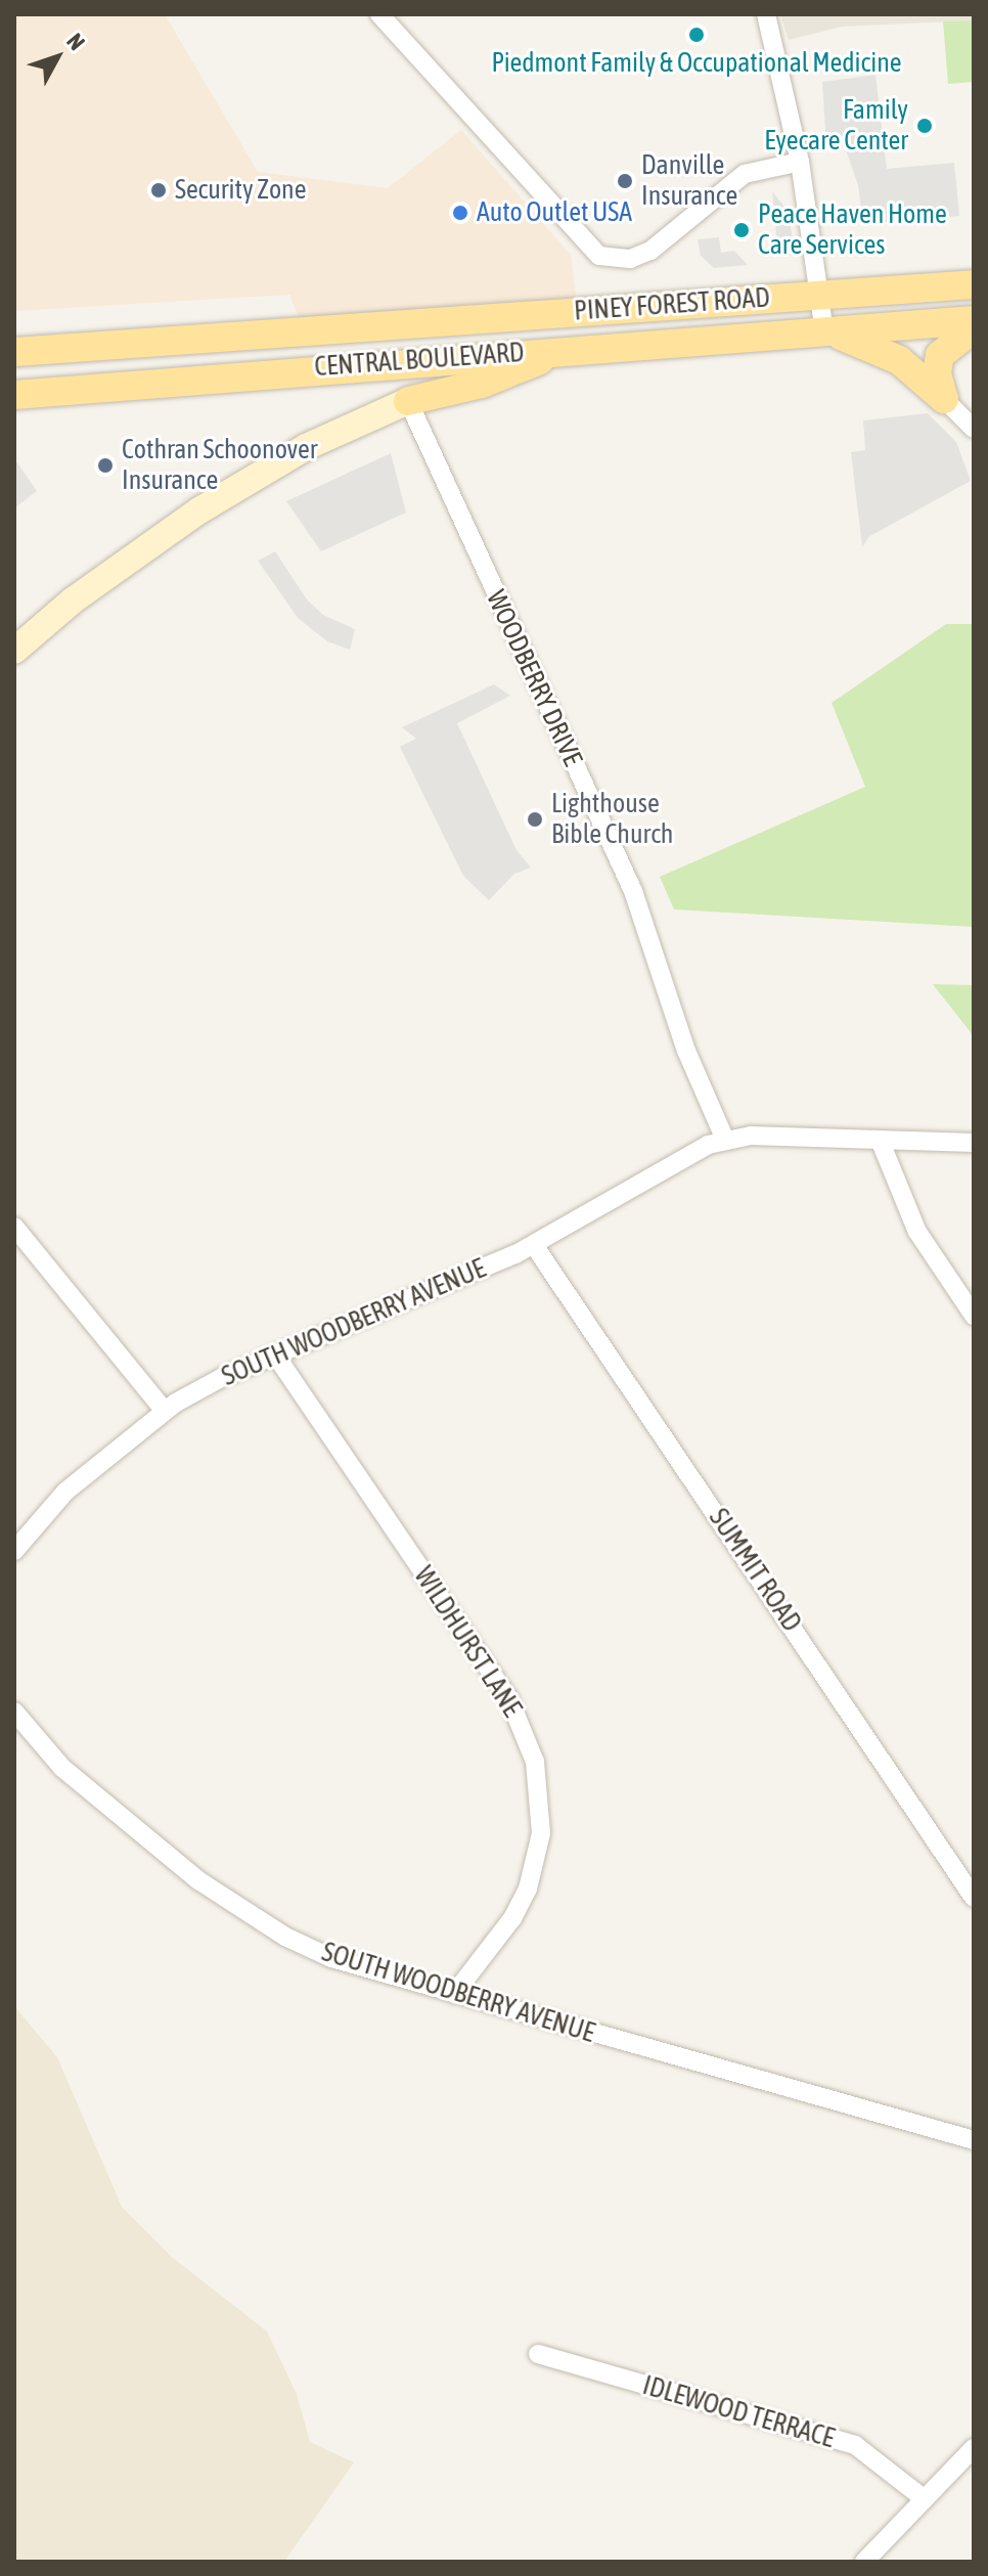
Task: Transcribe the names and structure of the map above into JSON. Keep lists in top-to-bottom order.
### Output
{
  "streets": {
    "main road": ["PINEY FOREST ROAD", "CENTRAL BOULEVARD"],
    "street": [
      "WOODBERRY DRIVE",
      "SOUTH WOODBERRY AVENUE",
      "SUMMIT ROAD",
      "WILDHURST LANE",
      "IDLEWOOD TERRACE"
    ]
  },
  "crossings": [
    ["PINEY FOREST ROAD", "CENTRAL BOULEVARD"],
    ["WOODBERRY DRIVE", "SOUTH WOODBERRY AVENUE"],
    ["SOUTH WOODBERRY AVENUE", "SUMMIT ROAD"],
    ["SOUTH WOODBERRY AVENUE", "WILDHURST LANE"]
  ],
  "places": [
    "Piedmont Family & Occupational Medicine",
    "Family Eyecare Center",
    "Danville Insurance",
    "Security Zone",
    "Auto Outlet USA",
    "Peace Haven Home Care Services",
    "Cothran Schoonover Insurance",
    "Lighthouse Bible Church"
  ],
  "north": "top right"
}
